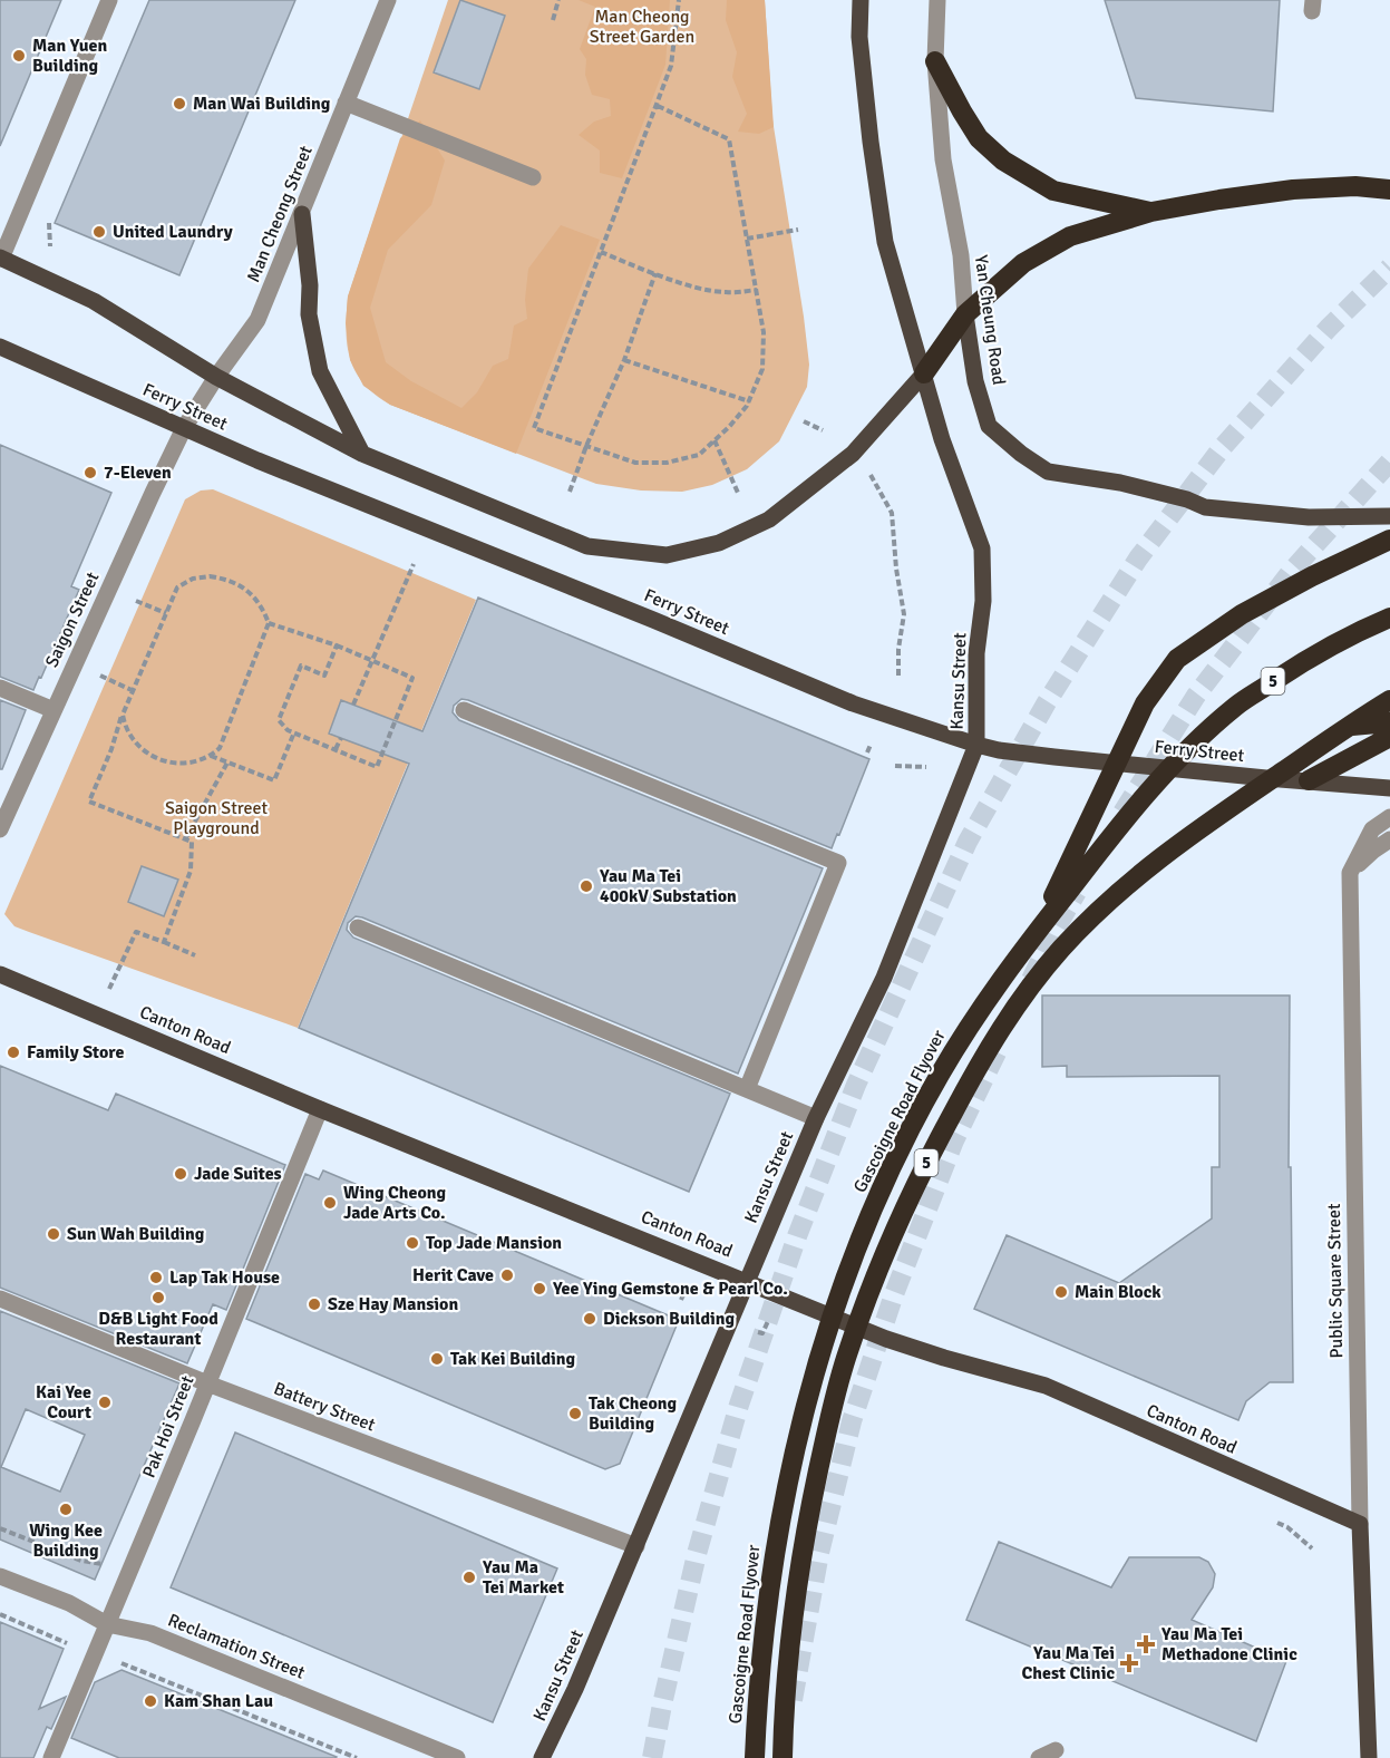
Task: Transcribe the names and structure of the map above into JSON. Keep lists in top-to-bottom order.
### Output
{
  "streets": {
    "highway": ["5", "Gascoigne Road Flyover"],
    "main road": [
      "Yan Cheung Road",
      "Ferry Street",
      "Kansu Street",
      "Canton Road",
      "Public Square Street"
    ],
    "street": [
      "Man Cheong Street",
      "Saigon Street",
      "Battery Street",
      "Pak Hoi Street",
      "Reclamation Street"
    ]
  },
  "crossings": [
    ["Man Cheong Street", "Ferry Street"],
    ["Man Cheong Street", "Saigon Street"],
    ["Ferry Street", "Saigon Street"],
    ["Ferry Street", "Kansu Street"],
    ["Kansu Street", "Canton Road"],
    ["Kansu Street", "Battery Street"],
    ["Canton Road", "Public Square Street"],
    ["Canton Road", "Pak Hoi Street"],
    ["Battery Street", "Pak Hoi Street"],
    ["Pak Hoi Street", "Reclamation Street"]
  ],
  "parks": ["Man Cheong Street Garden", "Saigon Street Playground"],
  "places": {
    "other": [
      "Man Yuen Building",
      "Man Wai Building",
      "United Laundry",
      "7-Eleven",
      "Yau Ma Tei 400kV Substation",
      "Family Store",
      "Jade Suites",
      "Wing Cheong Jade Arts Co.",
      "Sun Wah Building",
      "Top Jade Mansion",
      "Herit Cave",
      "Lap Tak House",
      "Yee Ying Gemstone & Pearl Co.",
      "Main Block",
      "D&B Light Food Restaurant",
      "Sze Hay Mansion",
      "Dickson Building",
      "Tak Kei Building",
      "Kai Yee Court",
      "Tak Cheong Building",
      "Wing Kee Building",
      "Yau Ma Tei Market",
      "Kam Shan Lau"
    ],
    "health": ["Yau Ma Tei Methadone Clinic", "Yau Ma Tei Chest Clinic"]
  }
}
